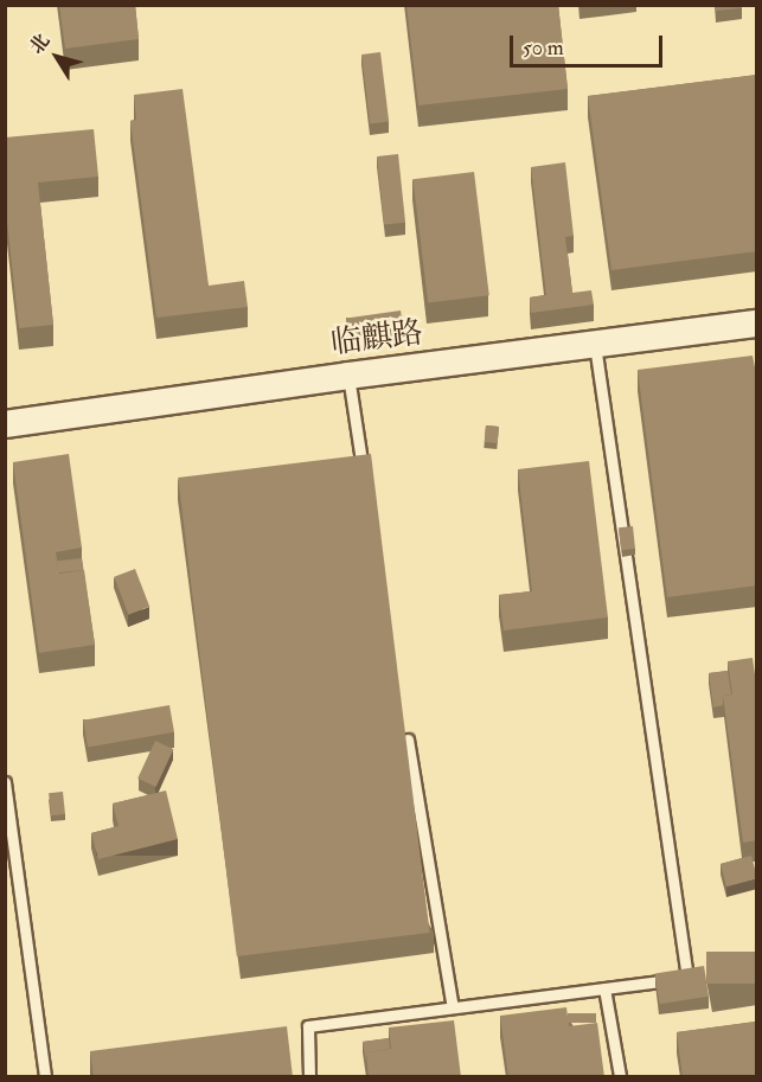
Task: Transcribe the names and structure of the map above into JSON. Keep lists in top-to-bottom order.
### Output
{
  "streets": {
    "street": ["临麒路"]
  },
  "scale_bar": "50 m",
  "north": "top left"
}
